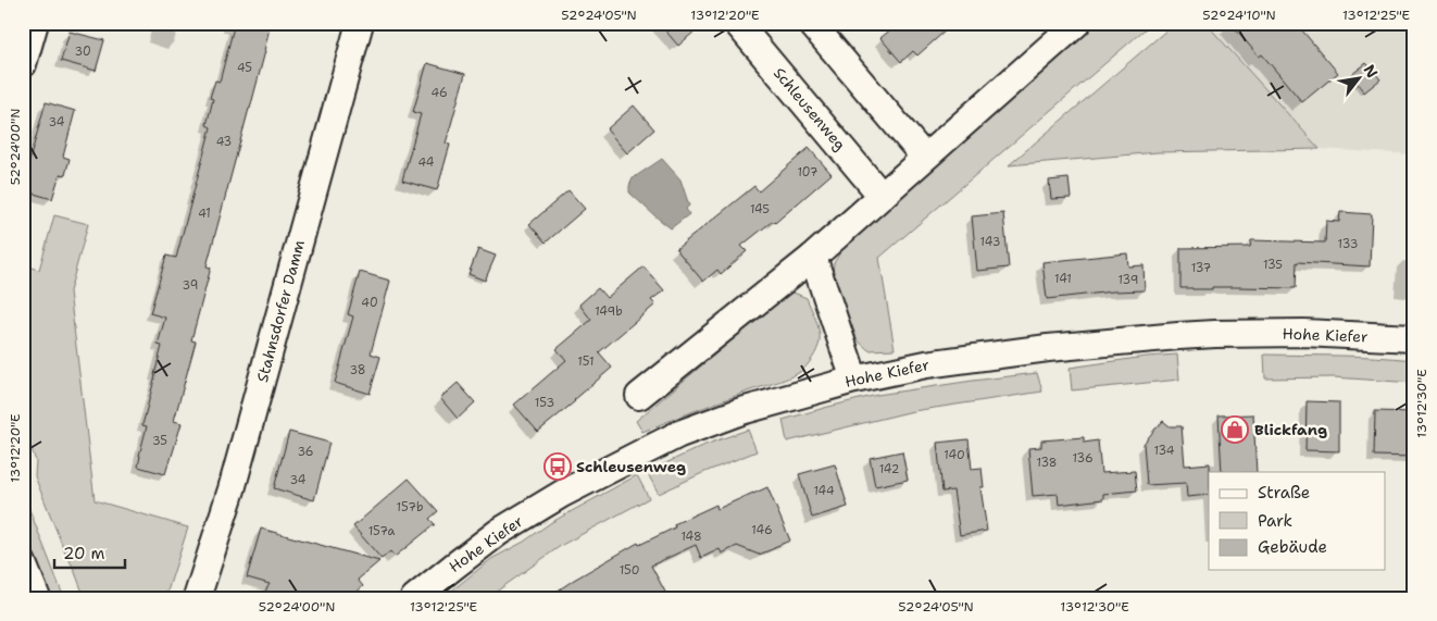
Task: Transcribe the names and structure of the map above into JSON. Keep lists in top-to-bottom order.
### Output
{
  "streets": {
    "street": ["Schleusenweg", "Stahnsdorfer Damm", "Hohe Kiefer"]
  },
  "places": {
    "shop": ["Blickfang"],
    "bus stop": ["Schleusenweg"]
  },
  "house_numbers": [
    "30",
    "45",
    "46",
    "34",
    "43",
    "44",
    "107",
    "145",
    "41",
    "143",
    "133",
    "135",
    "137",
    "141",
    "139",
    "39",
    "40",
    "149b",
    "151",
    "38",
    "153",
    "35",
    "134",
    "36",
    "140",
    "136",
    "138",
    "142",
    "34",
    "144",
    "157b",
    "146",
    "157a",
    "148",
    "150"
  ],
  "legend": ["Straße", "Park", "Gebäude"],
  "scale_bar": "20 m",
  "north": "top right",
  "coordinates": [
    "52°24'05\"N",
    "13°12'20\"E",
    "52°24'10\"N",
    "13°12'25\"E",
    "52°24'00\"N",
    "13°12'30\"E"
  ]
}
